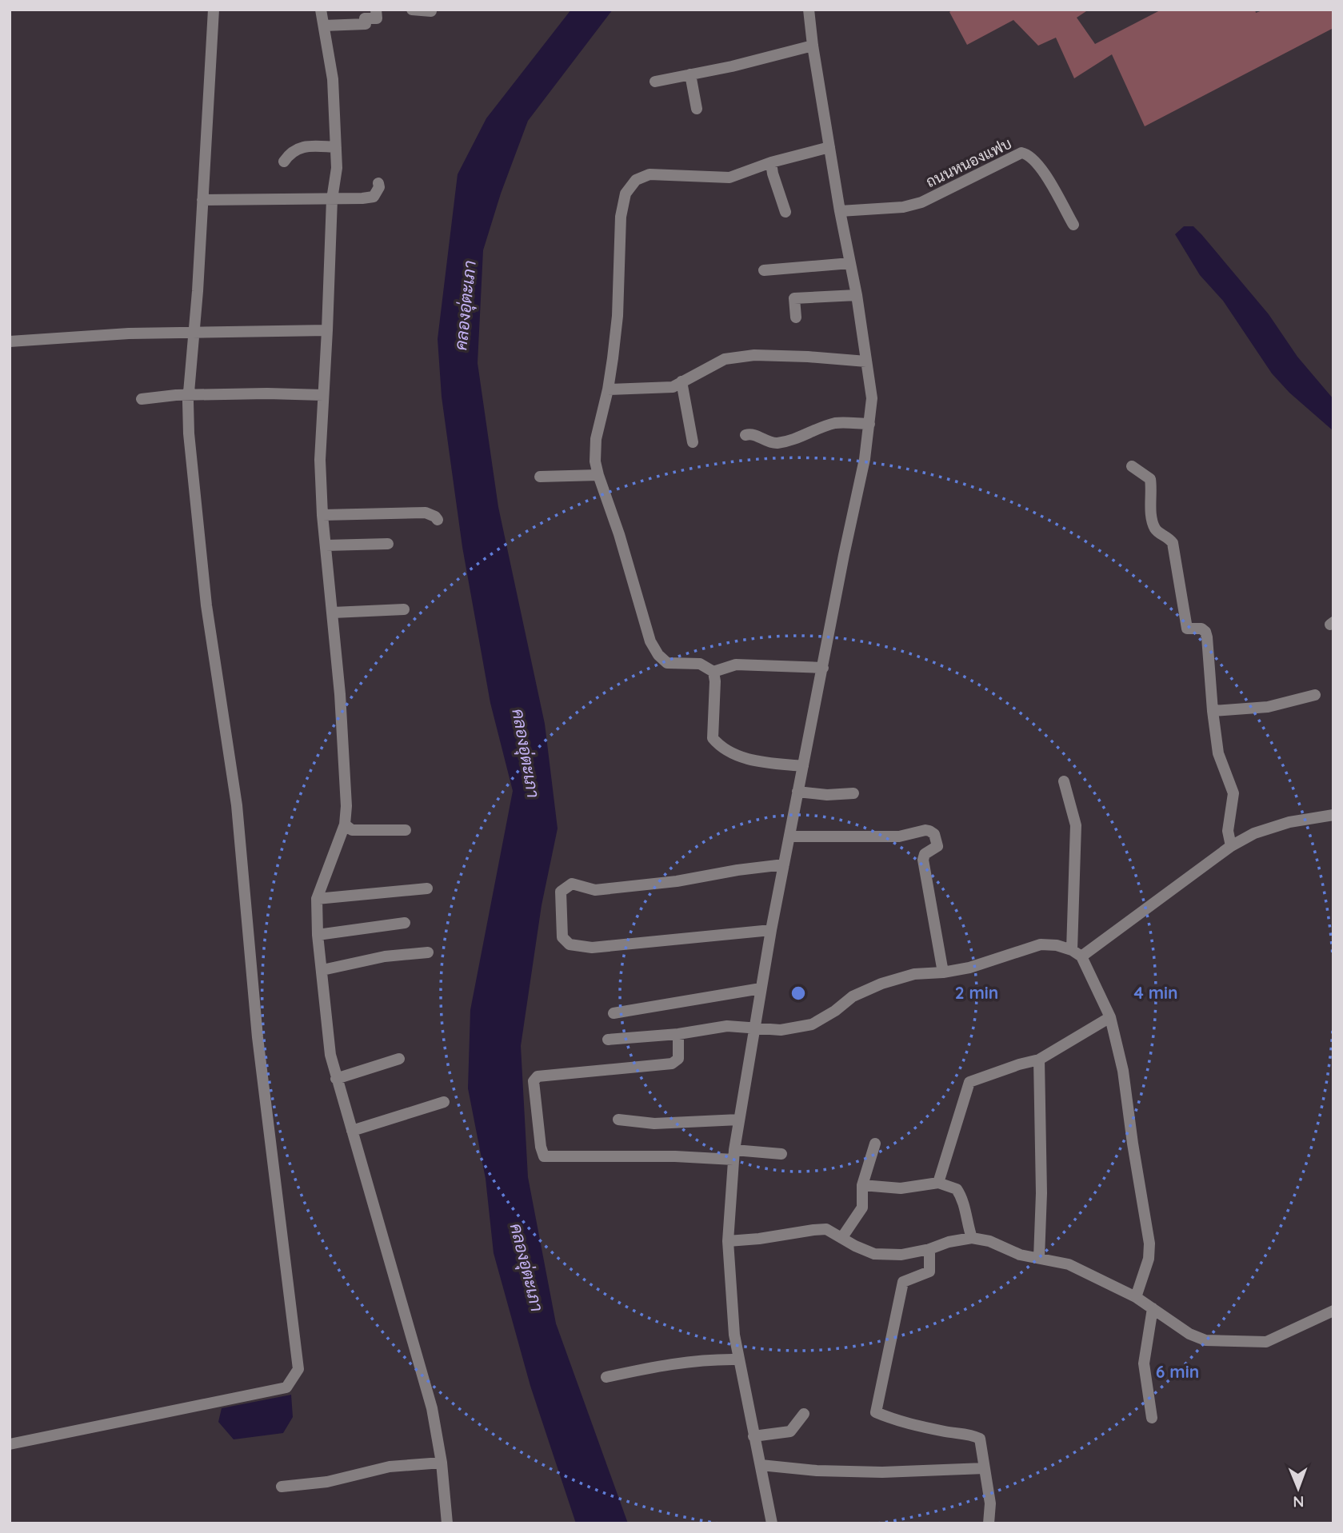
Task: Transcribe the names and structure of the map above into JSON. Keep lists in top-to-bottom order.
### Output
{
  "streets": {
    "street": ["ถนนหนองแฟบ"]
  },
  "water": ["คลองอุ่ตะเภา"],
  "north": "bottom",
  "rings": ["2 min", "4 min", "6 min"]
}
